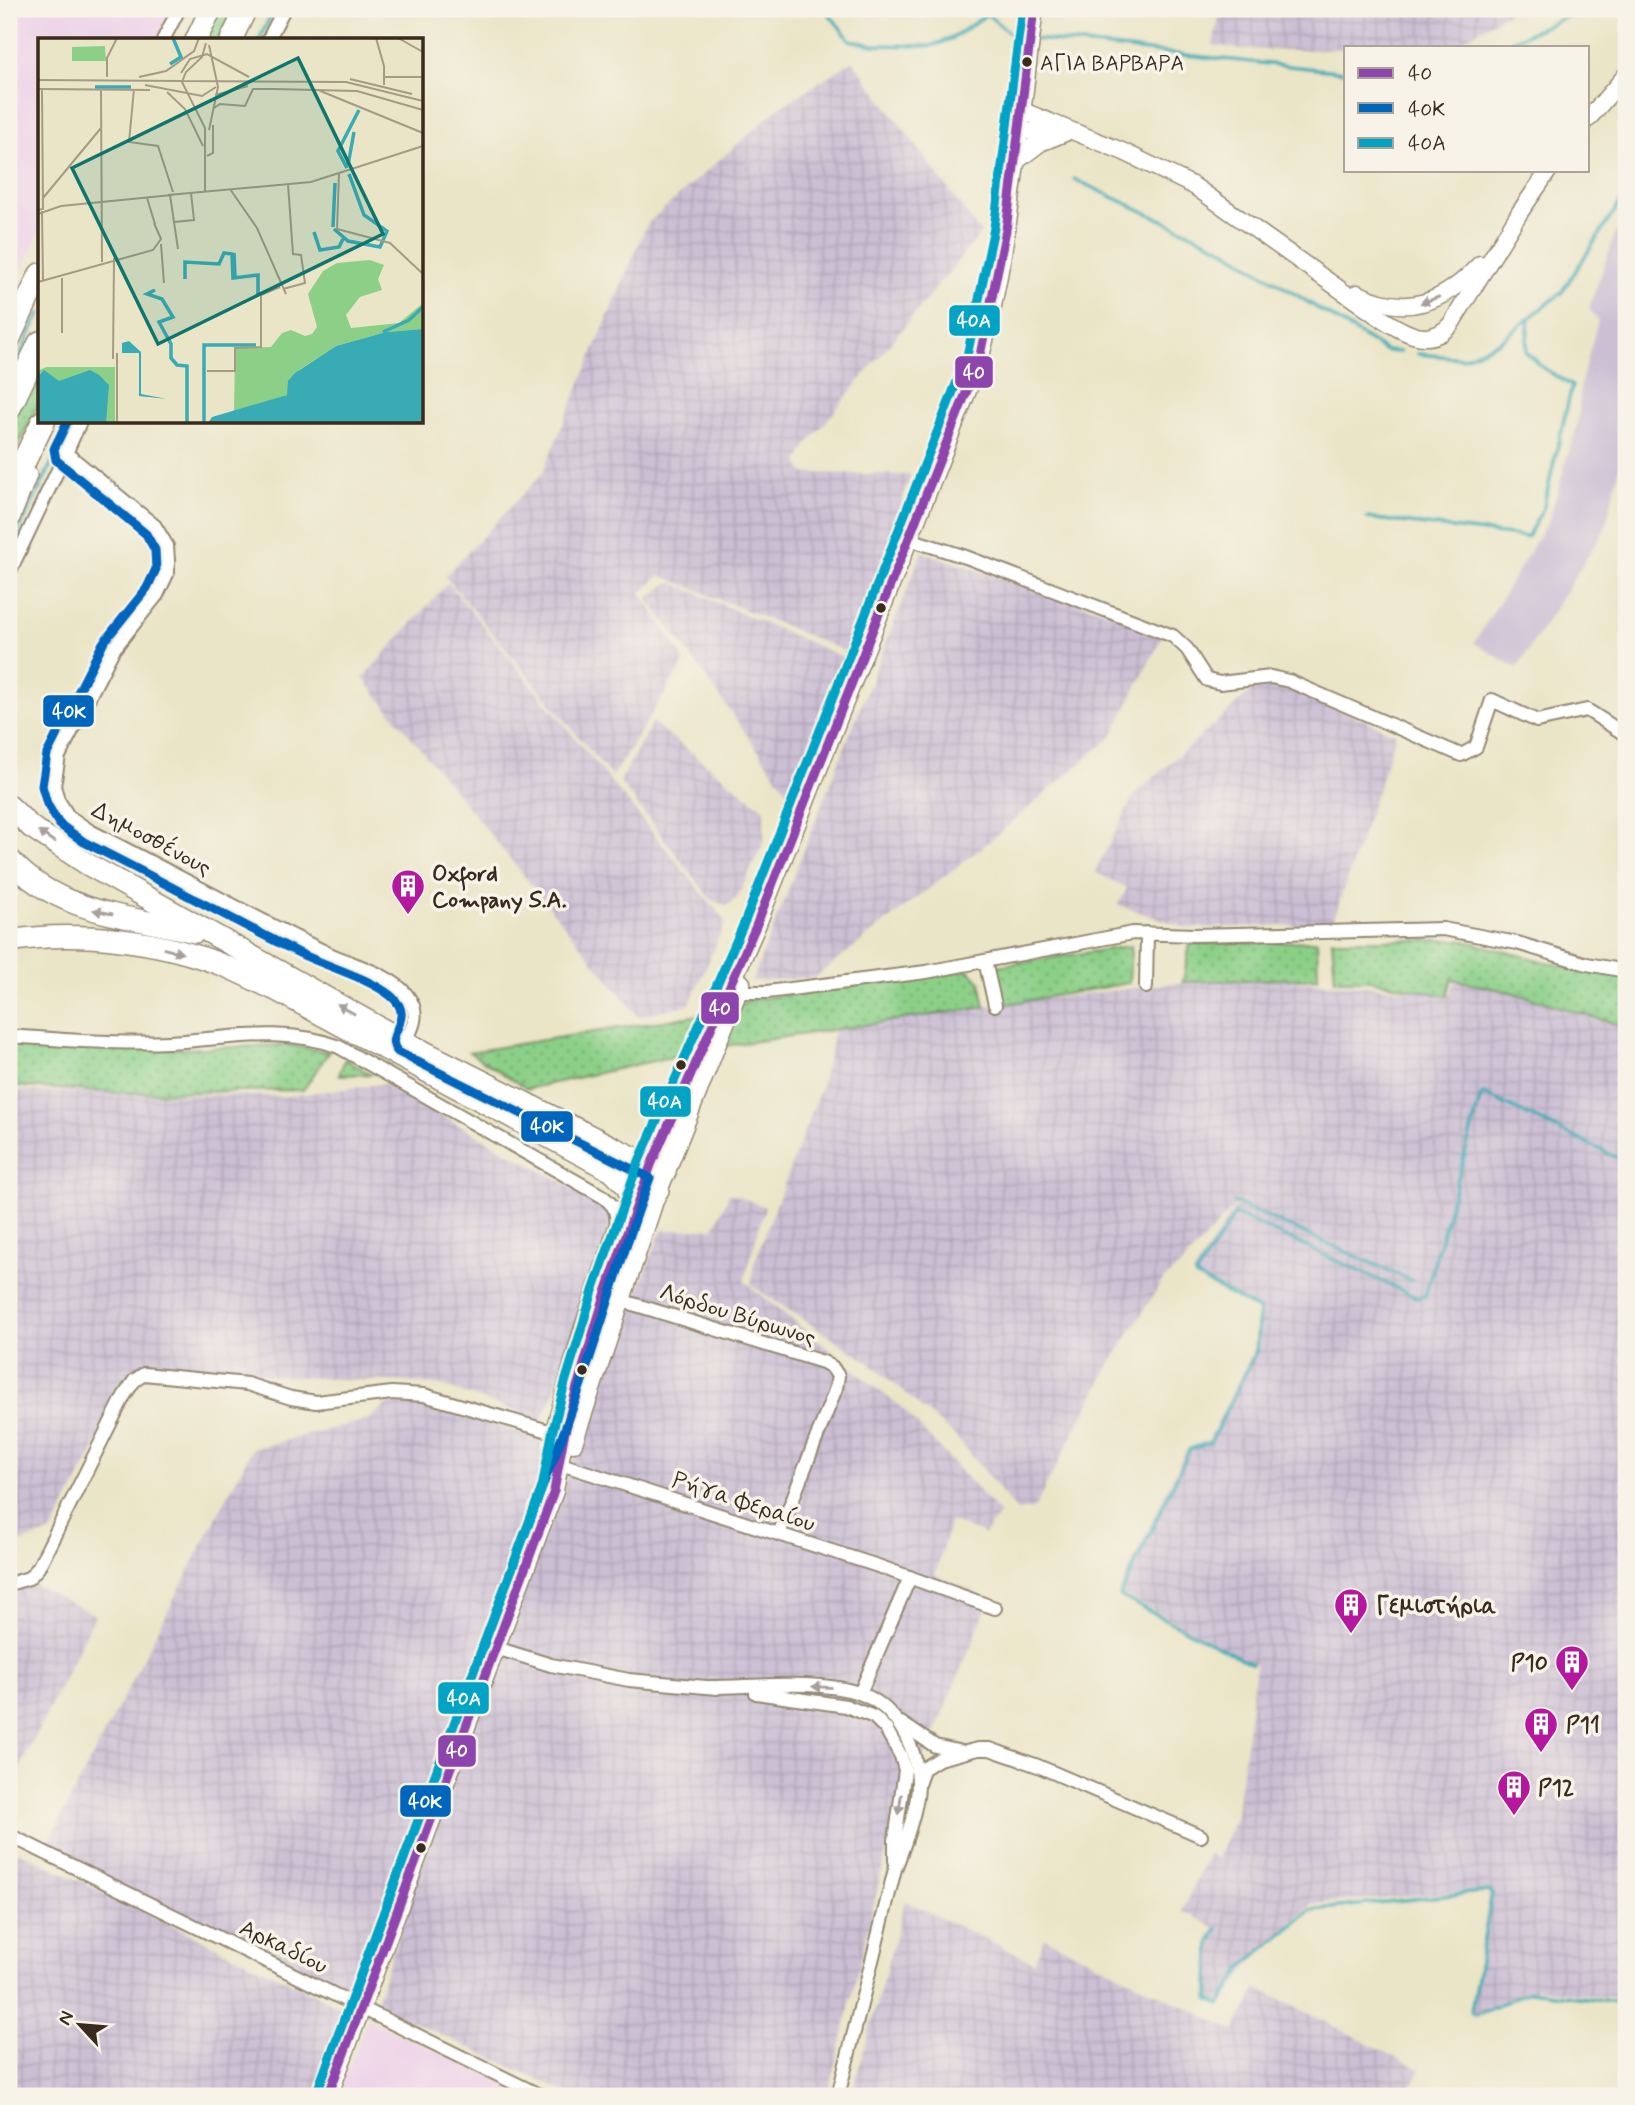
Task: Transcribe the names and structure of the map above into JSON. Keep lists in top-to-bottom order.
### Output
{
  "streets": {
    "street": [
      "Δημοσθένους",
      "Λόρδου Βύρωνος",
      "Ρήγα Φεραίου",
      "Αρκαδίου"
    ]
  },
  "crossings": [
    ["Λόρδου Βύρωνος", "Ρήγα Φεραίου"]
  ],
  "places": {
    "other": ["ΑΓΙΑ ΒΑΡΒΑΡΑ"],
    "building": [
      "Oxford Company S.A.",
      "Γεμιστήρια",
      "P10",
      "P11",
      "P12"
    ]
  },
  "lines": ["transit line 40", "transit line 40Α", "transit line 40Κ"],
  "legend": ["40", "40Κ", "40Α"],
  "north": "top left"
}
